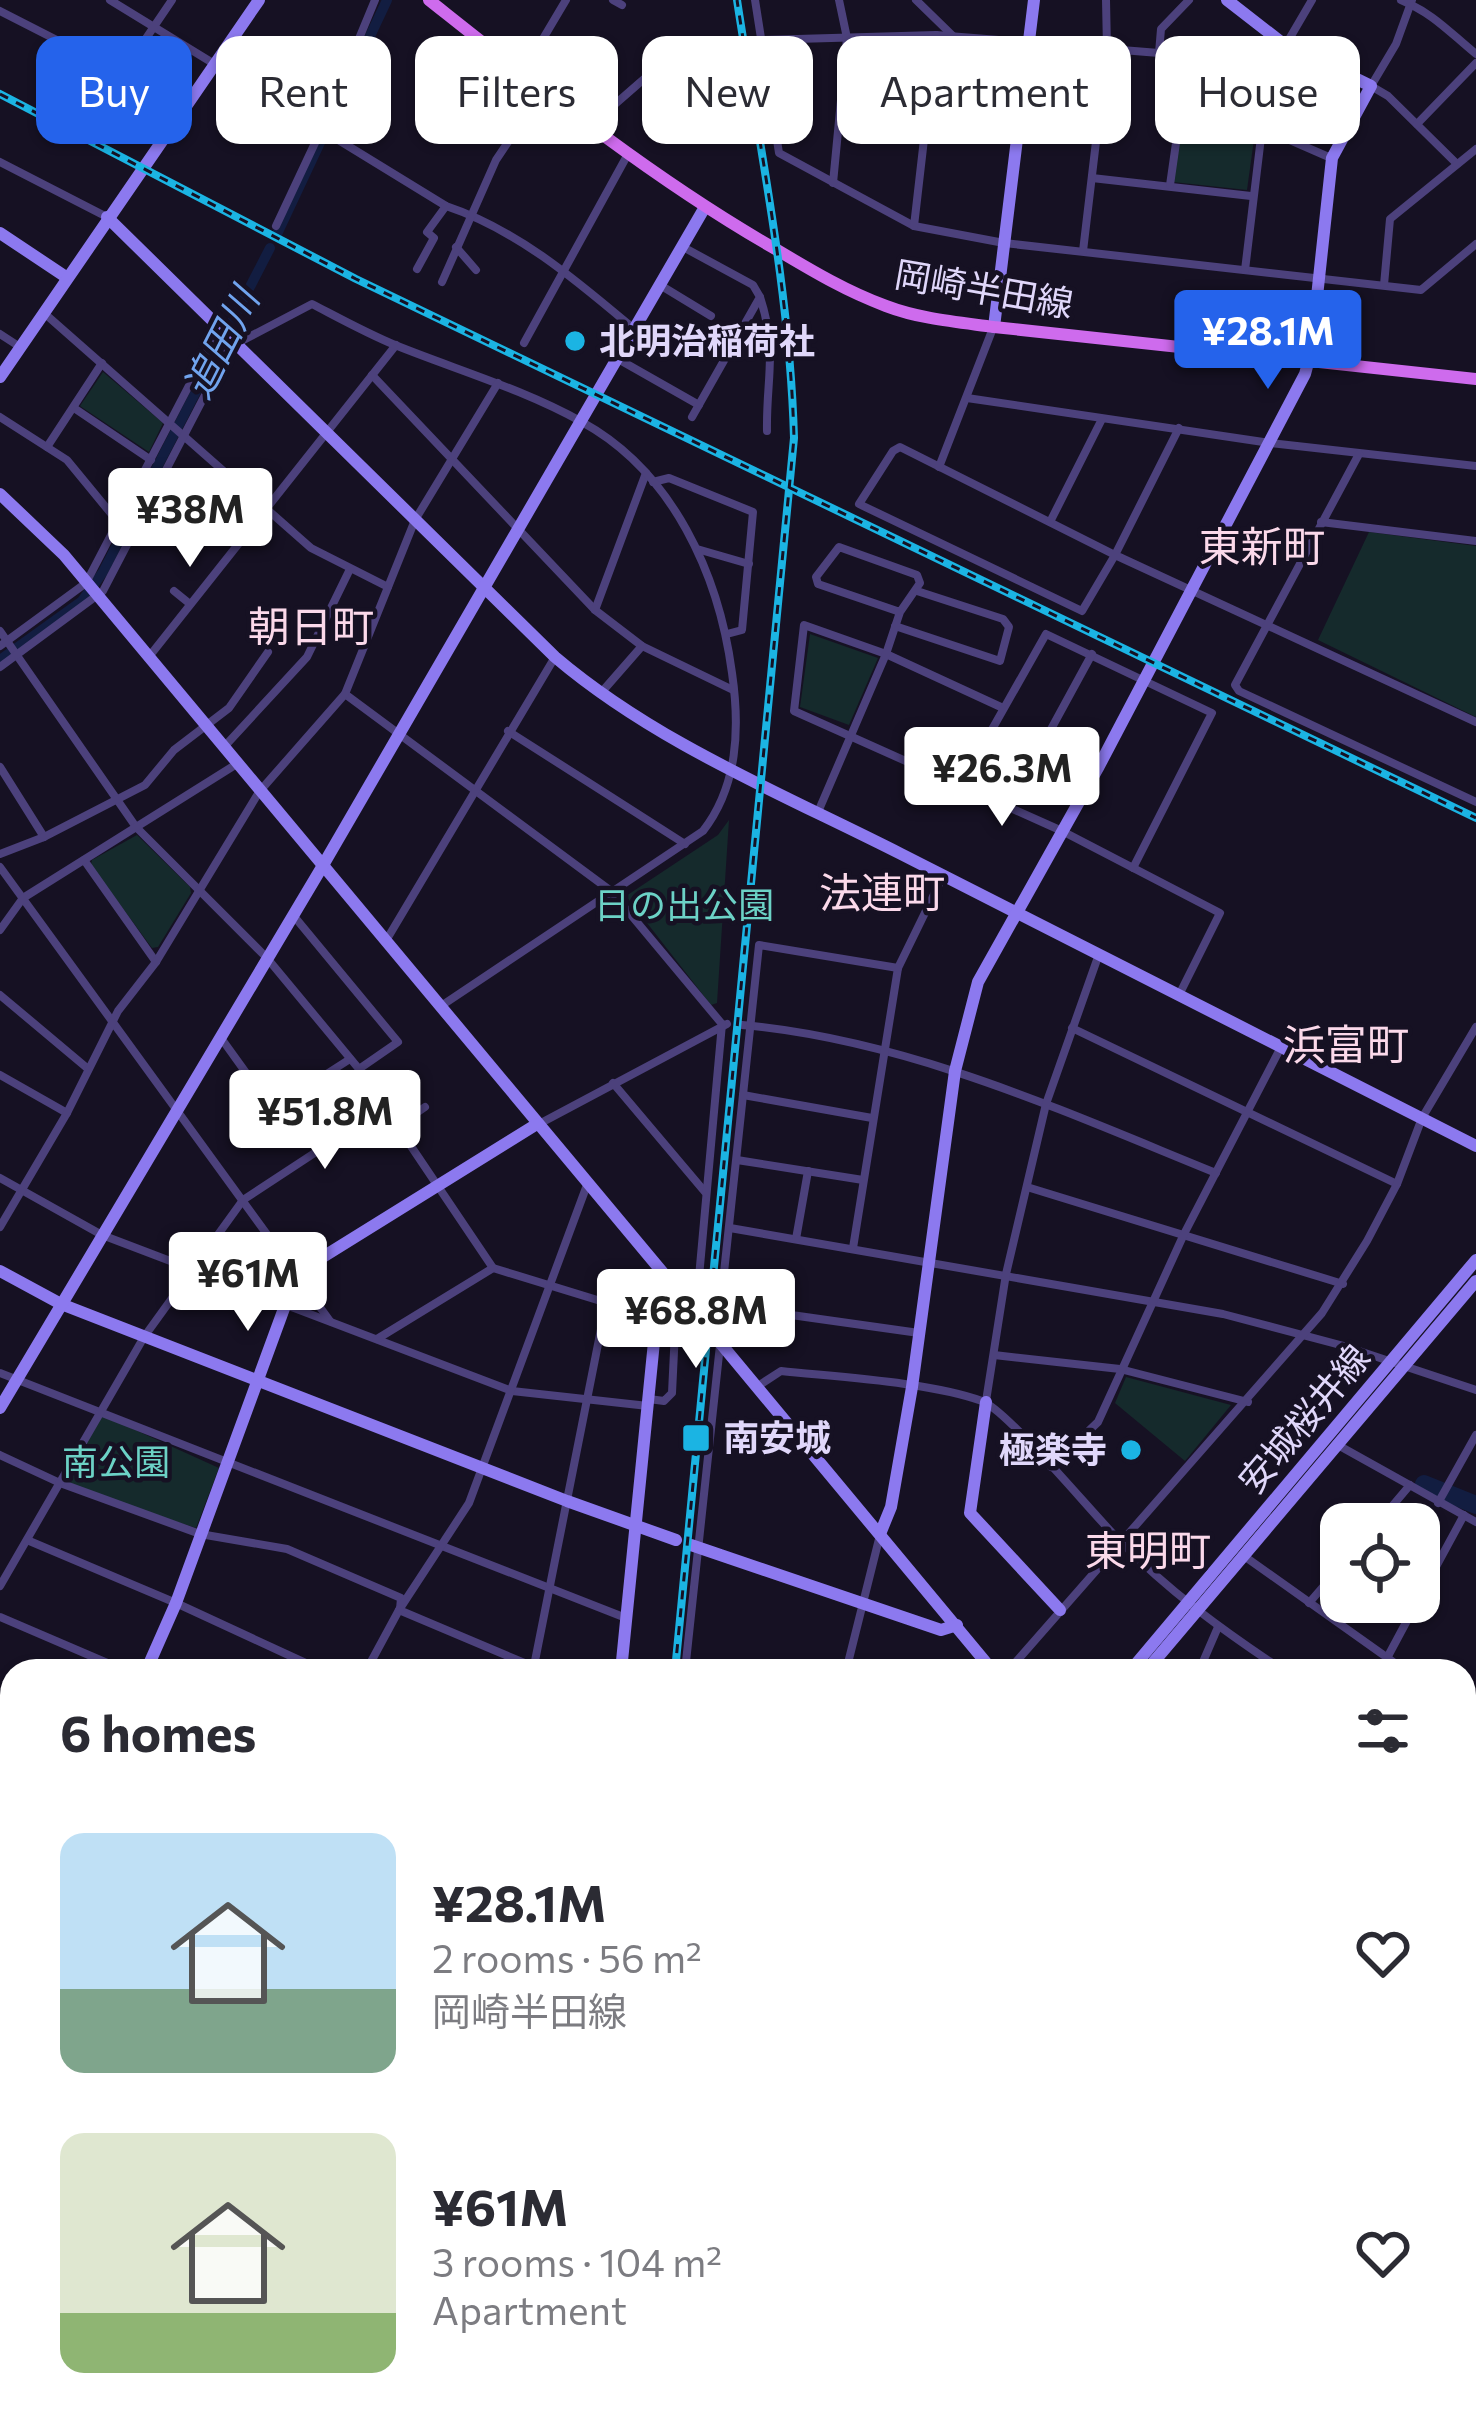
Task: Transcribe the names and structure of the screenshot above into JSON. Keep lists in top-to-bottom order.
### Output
{
  "streets": {
    "main road": ["岡崎半田線"],
    "street": ["安城桜井線"]
  },
  "districts": [
    "東新町",
    "朝日町",
    "法連町",
    "浜富町",
    "東明町"
  ],
  "water": ["追田川"],
  "parks": ["日の出公園", "南公園"],
  "places": {
    "other": ["北明治稲荷社", "極楽寺"],
    "transit": ["南安城"]
  },
  "page": {
    "chip": [
      "Buy",
      "Rent",
      "Filters",
      "New",
      "Apartment",
      "House"
    ],
    "price": [
      "¥28.1M",
      "¥38M",
      "¥26.3M",
      "¥51.8M",
      "¥61M",
      "¥68.8M"
    ],
    "heading": "6 homes",
    "list": [
      {
        "name": "¥28.1M",
        "note": "2 rooms · 56 m² · 岡崎半田線"
      },
      {
        "name": "¥61M",
        "note": "3 rooms · 104 m² · Apartment"
      }
    ]
  }
}
